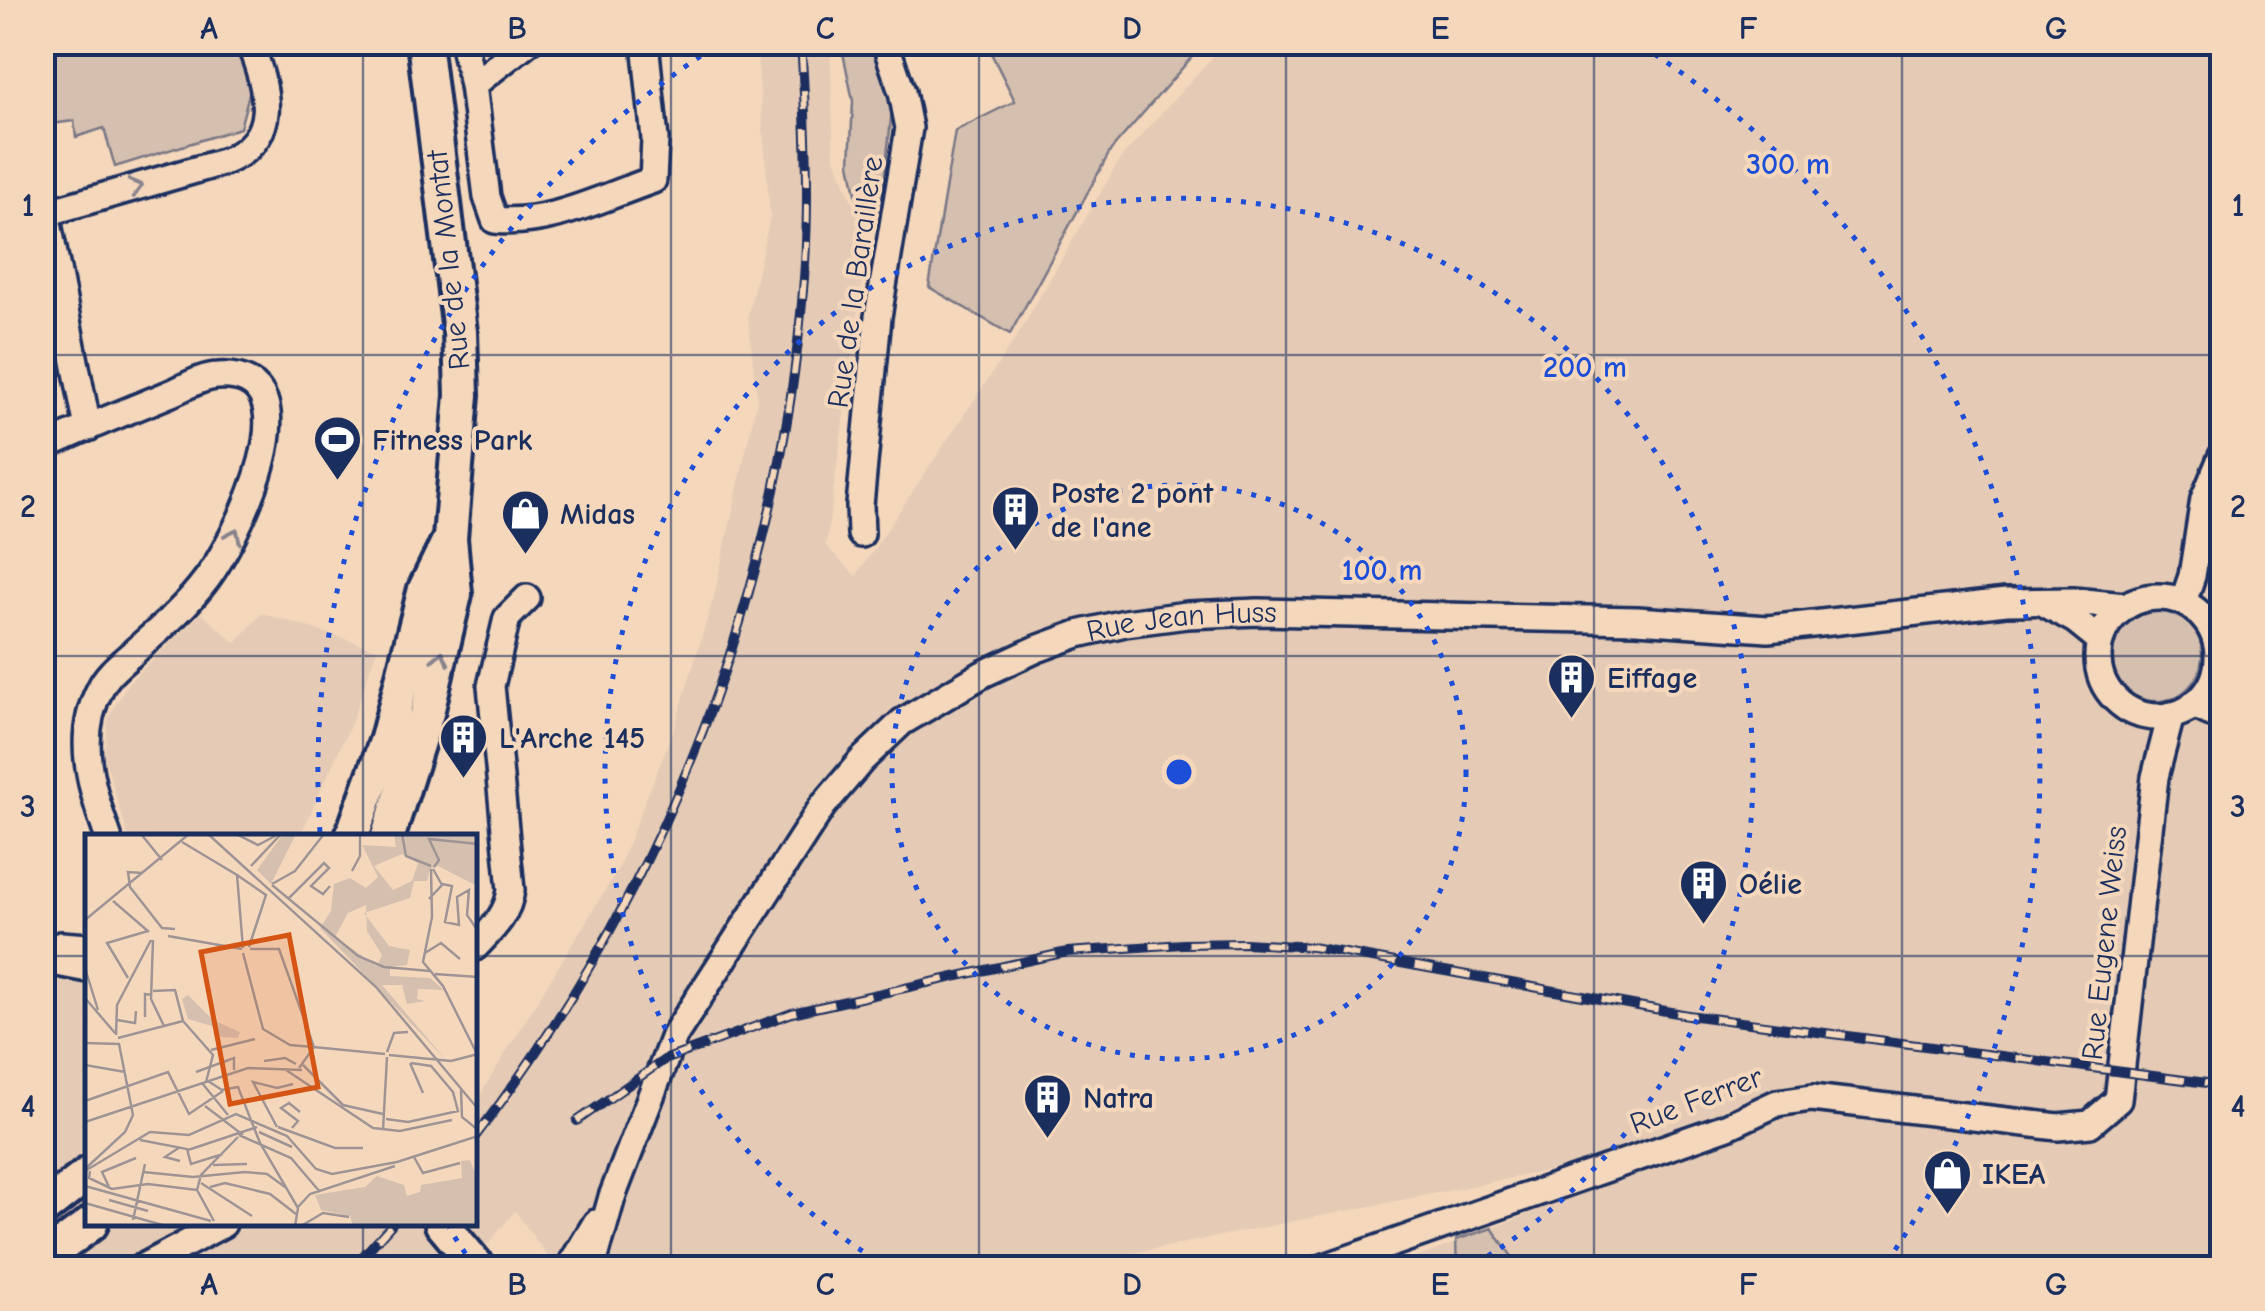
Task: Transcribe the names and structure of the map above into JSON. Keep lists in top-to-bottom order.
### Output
{
  "streets": {
    "main road": ["Rue de la Montat"],
    "street": [
      "Rue de la Baraillère",
      "Rue Jean Huss",
      "Rue Eugene Weiss",
      "Rue Ferrer"
    ]
  },
  "crossings": [
    ["Rue Jean Huss", "Rue Eugene Weiss"],
    ["Rue Eugene Weiss", "Rue Ferrer"]
  ],
  "places": {
    "sports": ["Fitness Park"],
    "building": [
      "Poste 2 pont de l'ane",
      "Eiffage",
      "L'Arche 145",
      "Oélie",
      "Natra"
    ],
    "shop": ["Midas", "IKEA"]
  },
  "grid": {
    "columns": [
      "A",
      "B",
      "C",
      "D",
      "E",
      "F",
      "G"
    ],
    "rows": [
      "1",
      "2",
      "3",
      "4"
    ]
  },
  "rings": ["300 m", "200 m", "100 m"]
}
